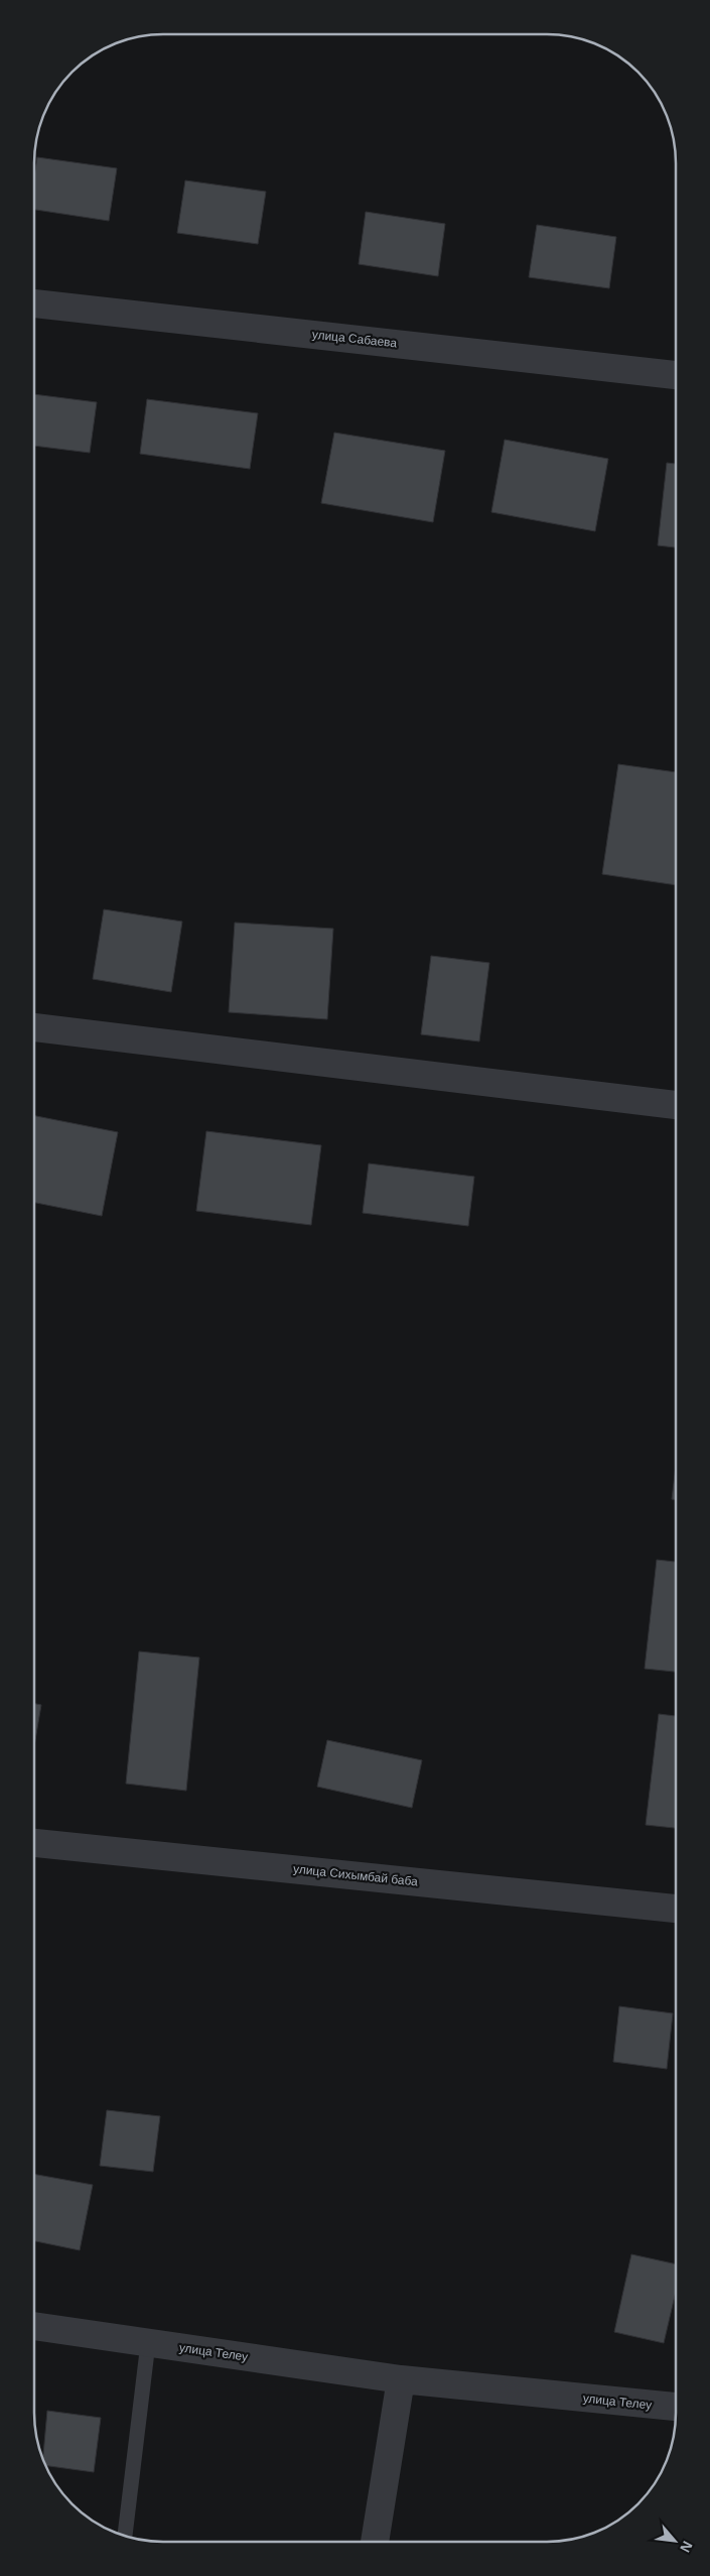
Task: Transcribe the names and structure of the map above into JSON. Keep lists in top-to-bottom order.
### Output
{
  "streets": {
    "street": ["улица Сабаева", "улица Сихымбай баба", "улица Телеу"]
  },
  "north": "bottom right"
}
